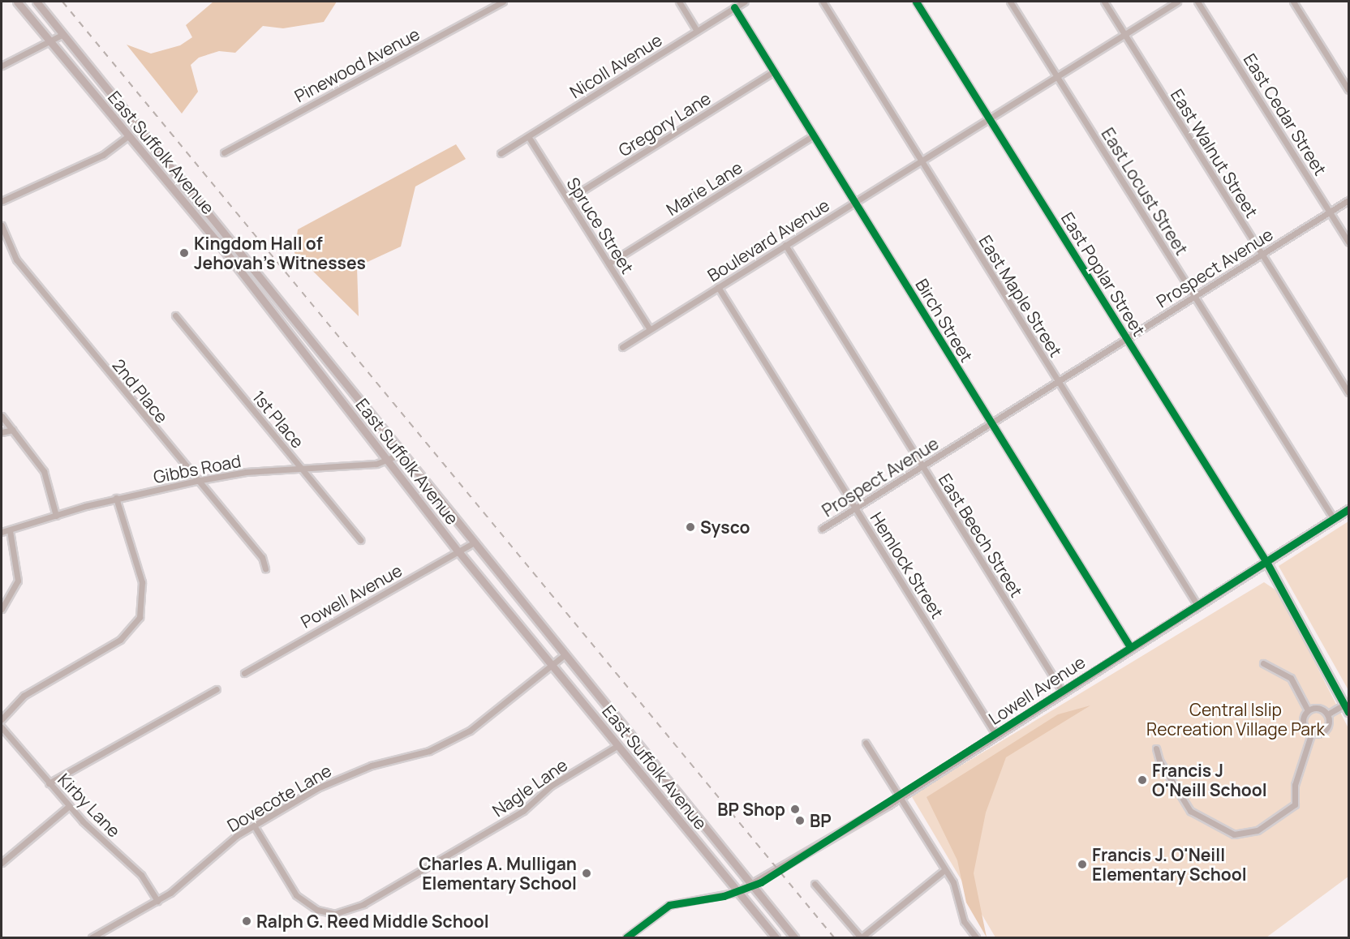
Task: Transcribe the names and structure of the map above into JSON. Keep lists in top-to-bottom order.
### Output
{
  "streets": {
    "main road": ["East Suffolk Avenue", "Lowell Avenue"],
    "street": [
      "Pinewood Avenue",
      "Nicoll Avenue",
      "East Cedar Street",
      "Gregory Lane",
      "East Walnut Street",
      "Marie Lane",
      "East Locust Street",
      "Spruce Street",
      "Boulevard Avenue",
      "Prospect Avenue",
      "East Poplar Street",
      "East Maple Street",
      "Birch Street",
      "2nd Place",
      "1st Place",
      "Gibbs Road",
      "East Beech Street",
      "Hemlock Street",
      "Powell Avenue",
      "Nagle Lane",
      "Dovecote Lane",
      "Kirby Lane"
    ]
  },
  "crossings": [
    ["Nicoll Avenue", "Spruce Street"],
    ["Nicoll Avenue", "Birch Street"],
    ["East Cedar Street", "Prospect Avenue"],
    ["Gregory Lane", "Spruce Street"],
    ["Gregory Lane", "Birch Street"],
    ["East Suffolk Avenue", "Gibbs Road"],
    ["East Suffolk Avenue", "Powell Avenue"],
    ["East Suffolk Avenue", "Lowell Avenue"],
    ["East Suffolk Avenue", "Nagle Lane"],
    ["East Suffolk Avenue", "Dovecote Lane"],
    ["East Walnut Street", "Boulevard Avenue"],
    ["East Walnut Street", "Prospect Avenue"],
    ["Marie Lane", "Spruce Street"],
    ["Marie Lane", "Birch Street"],
    ["East Locust Street", "Boulevard Avenue"],
    ["East Locust Street", "Prospect Avenue"],
    ["East Locust Street", "Lowell Avenue"],
    ["Spruce Street", "Boulevard Avenue"],
    ["Boulevard Avenue", "East Poplar Street"],
    ["Boulevard Avenue", "East Maple Street"],
    ["Boulevard Avenue", "Birch Street"],
    ["Boulevard Avenue", "East Beech Street"],
    ["Boulevard Avenue", "Hemlock Street"],
    ["Prospect Avenue", "East Poplar Street"],
    ["Prospect Avenue", "East Maple Street"],
    ["Prospect Avenue", "Birch Street"],
    ["Prospect Avenue", "East Beech Street"],
    ["Prospect Avenue", "Hemlock Street"],
    ["East Poplar Street", "Lowell Avenue"],
    ["East Maple Street", "Lowell Avenue"],
    ["Birch Street", "Lowell Avenue"],
    ["2nd Place", "Gibbs Road"],
    ["1st Place", "Gibbs Road"],
    ["East Beech Street", "Lowell Avenue"],
    ["Hemlock Street", "Lowell Avenue"],
    ["Nagle Lane", "Dovecote Lane"],
    ["Dovecote Lane", "Kirby Lane"]
  ],
  "parks": ["Central Islip Recreation Village Park"],
  "places": [
    "Kingdom Hall of Jehovah’s Witnesses",
    "Sysco",
    "Francis J O'Neill School",
    "BP Shop",
    "BP",
    "Francis J. O'Neill Elementary School",
    "Charles A. Mulligan Elementary School",
    "Ralph G. Reed Middle School"
  ]
}
